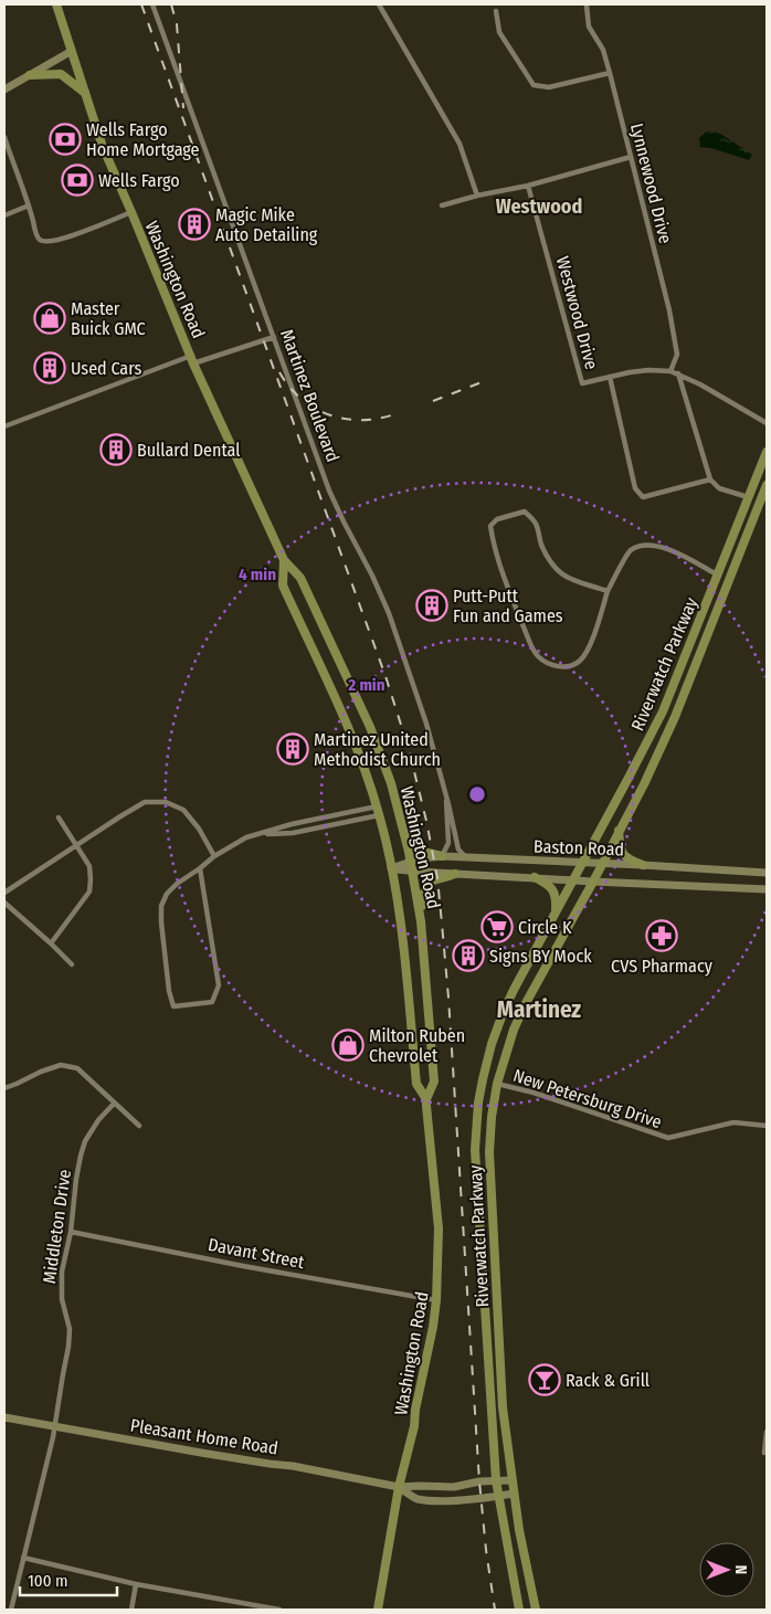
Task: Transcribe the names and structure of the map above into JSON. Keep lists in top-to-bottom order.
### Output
{
  "streets": {
    "main road": [
      "Washington Road",
      "Riverwatch Parkway",
      "Baston Road",
      "Pleasant Home Road"
    ],
    "street": [
      "Lynnewood Drive",
      "Westwood Drive",
      "Martinez Boulevard",
      "New Petersburg Drive",
      "Middleton Drive",
      "Davant Street"
    ]
  },
  "crossings": [
    ["Lynnewood Drive", "Westwood Drive"],
    ["Washington Road", "Baston Road"],
    ["Washington Road", "Davant Street"],
    ["Washington Road", "Pleasant Home Road"],
    ["Martinez Boulevard", "Baston Road"],
    ["Riverwatch Parkway", "Baston Road"],
    ["Riverwatch Parkway", "New Petersburg Drive"],
    ["Riverwatch Parkway", "Pleasant Home Road"],
    ["Middleton Drive", "Davant Street"],
    ["Middleton Drive", "Pleasant Home Road"]
  ],
  "districts": ["Westwood", "Martinez"],
  "places": {
    "bank": ["Wells Fargo Home Mortgage", "Wells Fargo"],
    "building": [
      "Magic Mike Auto Detailing",
      "Used Cars",
      "Bullard Dental",
      "Putt-Putt Fun and Games",
      "Martinez United Methodist Church",
      "Signs BY Mock"
    ],
    "shop": ["Master Buick GMC", "Milton Ruben Chevrolet"],
    "supermarket": ["Circle K"],
    "pharmacy": ["CVS Pharmacy"],
    "bar": ["Rack & Grill"]
  },
  "scale_bar": "100 m",
  "north": "right",
  "rings": ["4 min", "2 min"]
}
